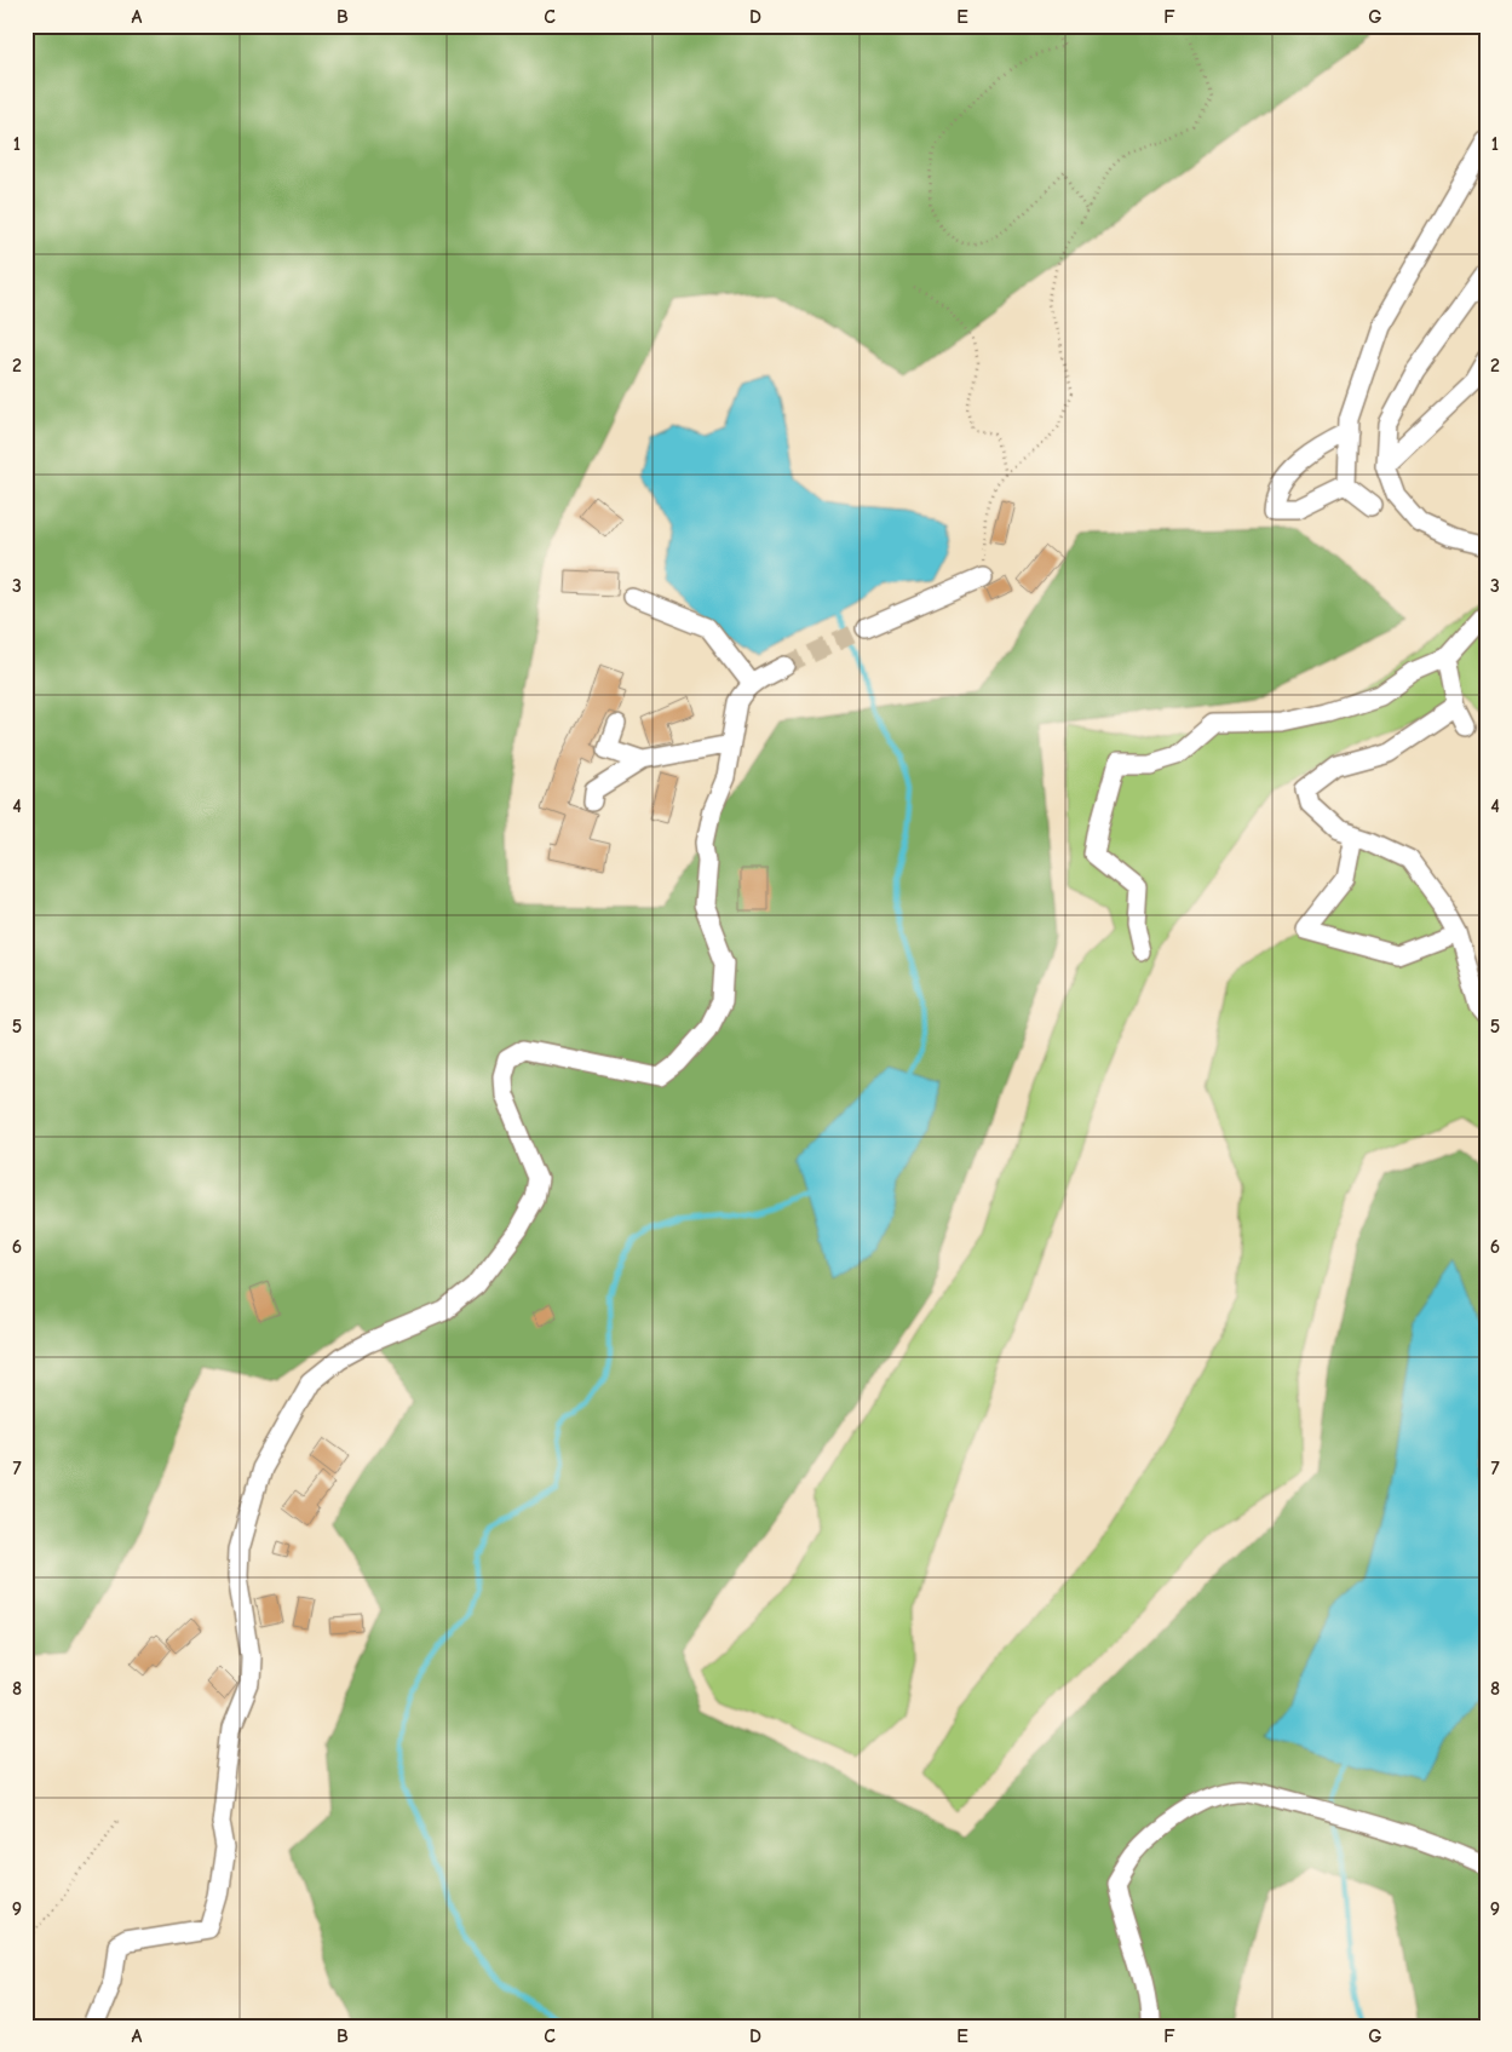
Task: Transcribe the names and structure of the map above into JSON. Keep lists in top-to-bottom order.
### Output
{
  "grid": {
    "columns": [
      "A",
      "B",
      "C",
      "D",
      "E",
      "F",
      "G"
    ],
    "rows": [
      "1",
      "2",
      "3",
      "4",
      "5",
      "6",
      "7",
      "8",
      "9"
    ]
  }
}
